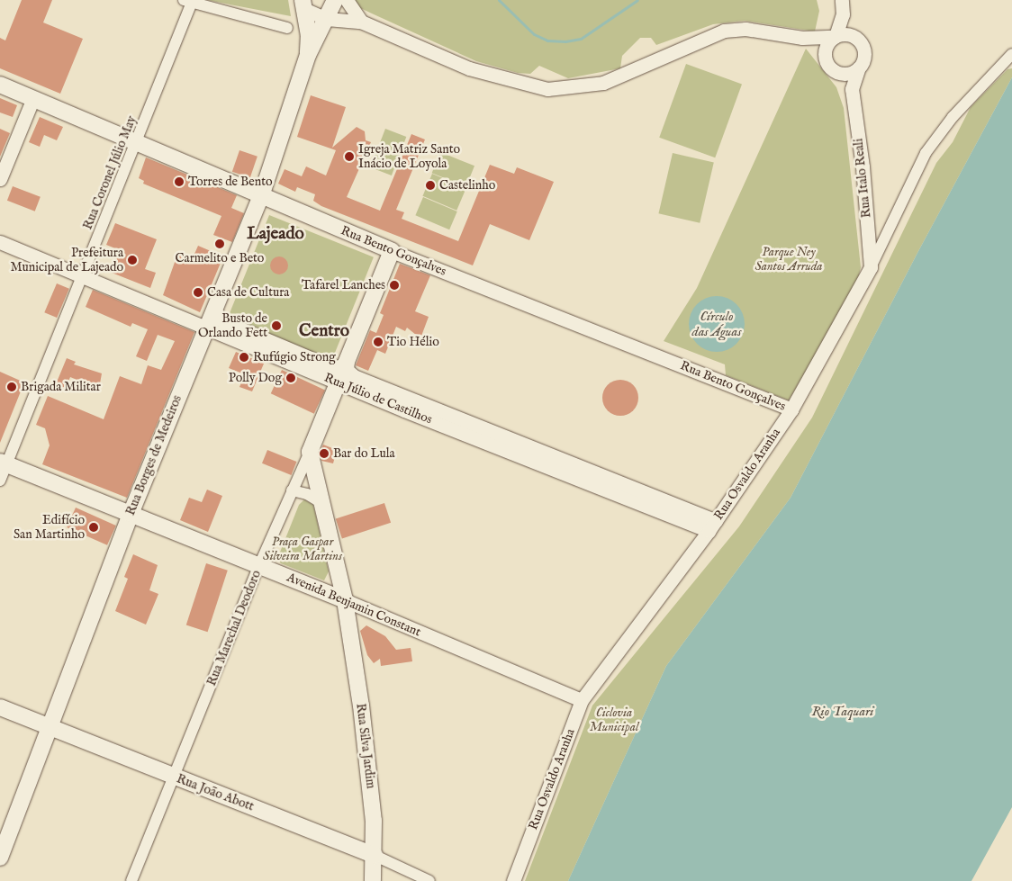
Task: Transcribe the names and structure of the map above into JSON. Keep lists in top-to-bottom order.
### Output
{
  "streets": {
    "main road": [
      "Rua Bento Gonçalves",
      "Rua Borges de Medeiros",
      "Avenida Benjamin Constant",
      "Rua Marechal Deodoro",
      "Rua Silva Jardim",
      "Rua João Abott"
    ],
    "street": [
      "Rua Coronel Júlio May",
      "Rua Italo Reali",
      "Rua Júlio de Castilhos",
      "Rua Osvaldo Aranha"
    ]
  },
  "crossings": [
    ["Rua Coronel Júlio May", "Rua Bento Gonçalves"],
    ["Rua Coronel Júlio May", "Rua Júlio de Castilhos"],
    ["Rua Coronel Júlio May", "Avenida Benjamin Constant"],
    ["Rua Italo Reali", "Rua Osvaldo Aranha"],
    ["Rua Bento Gonçalves", "Rua Borges de Medeiros"],
    ["Rua Bento Gonçalves", "Rua Osvaldo Aranha"],
    ["Rua Bento Gonçalves", "Rua Marechal Deodoro"],
    ["Rua Júlio de Castilhos", "Rua Borges de Medeiros"],
    ["Rua Júlio de Castilhos", "Rua Osvaldo Aranha"],
    ["Rua Júlio de Castilhos", "Rua Marechal Deodoro"],
    ["Rua Borges de Medeiros", "Avenida Benjamin Constant"],
    ["Rua Borges de Medeiros", "Rua João Abott"],
    ["Rua Osvaldo Aranha", "Avenida Benjamin Constant"],
    ["Avenida Benjamin Constant", "Rua Marechal Deodoro"],
    ["Avenida Benjamin Constant", "Rua Silva Jardim"],
    ["Rua Marechal Deodoro", "Rua Silva Jardim"],
    ["Rua Marechal Deodoro", "Rua João Abott"],
    ["Rua Silva Jardim", "Rua João Abott"]
  ],
  "districts": ["Lajeado", "Centro"],
  "water": ["Círculo das Águas", "Rio Taquari"],
  "parks": ["Parque Ney Santos Arruda", "Praça Gaspar Silveira Martins", "Ciclovia Municipal"],
  "places": [
    "Igreja Matriz Santo Inácio de Loyola",
    "Torres de Bento",
    "Castelinho",
    "Carmelito e Beto",
    "Prefeitura Municipal de Lajeado",
    "Tafarel Lanches",
    "Casa de Cultura",
    "Busto de Orlando Fett",
    "Tio Hélio",
    "Rufúgio Strong",
    "Polly Dog",
    "Brigada Militar",
    "Bar do Lula",
    "Edifício San Martinho"
  ]
}
